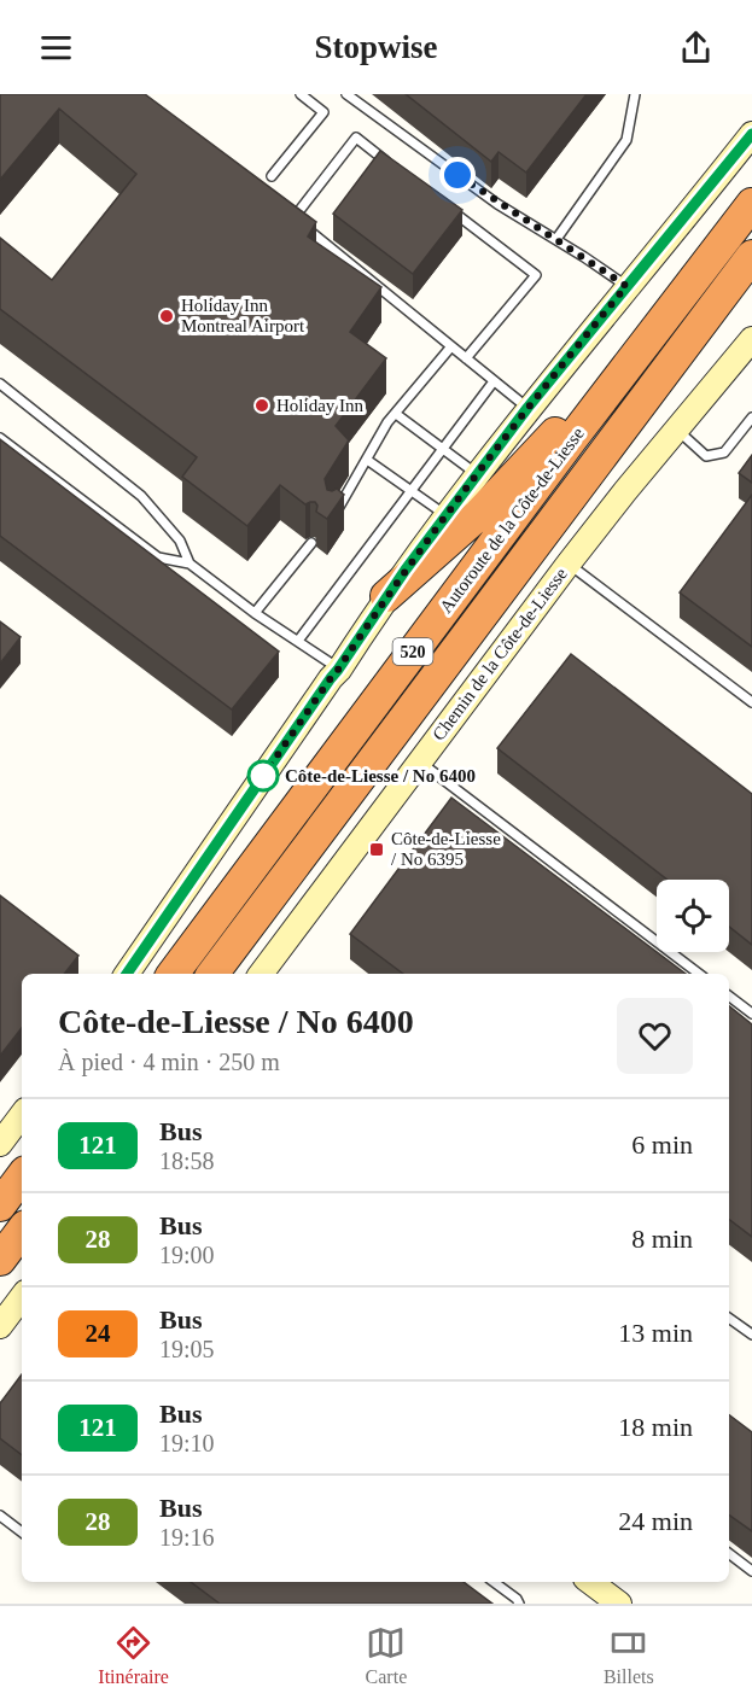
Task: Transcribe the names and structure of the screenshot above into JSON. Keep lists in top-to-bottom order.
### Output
{
  "streets": {
    "highway": ["Autoroute de la Côte-de-Liesse", "520"],
    "main road": ["Chemin de la Côte-de-Liesse"]
  },
  "places": {
    "other": ["Holiday Inn Montreal Airport", "Holiday Inn", "Côte-de-Liesse / No 6400"],
    "transit": ["Côte-de-Liesse / No 6395"]
  },
  "lines": ["bus line 121"],
  "page": {
    "header": "Stopwise",
    "heading": ["Côte-de-Liesse / No 6400", "À pied · 4 min · 250 m"],
    "list": [
      {
        "mark": "121",
        "name": "Bus",
        "note": "18:58",
        "value": "6 min"
      },
      {
        "mark": "28",
        "name": "Bus",
        "note": "19:00",
        "value": "8 min"
      },
      {
        "mark": "24",
        "name": "Bus",
        "note": "19:05",
        "value": "13 min"
      },
      {
        "mark": "121",
        "name": "Bus",
        "note": "19:10",
        "value": "18 min"
      },
      {
        "mark": "28",
        "name": "Bus",
        "note": "19:16",
        "value": "24 min"
      }
    ],
    "tabs": ["Itinéraire", "Carte", "Billets"]
  }
}
